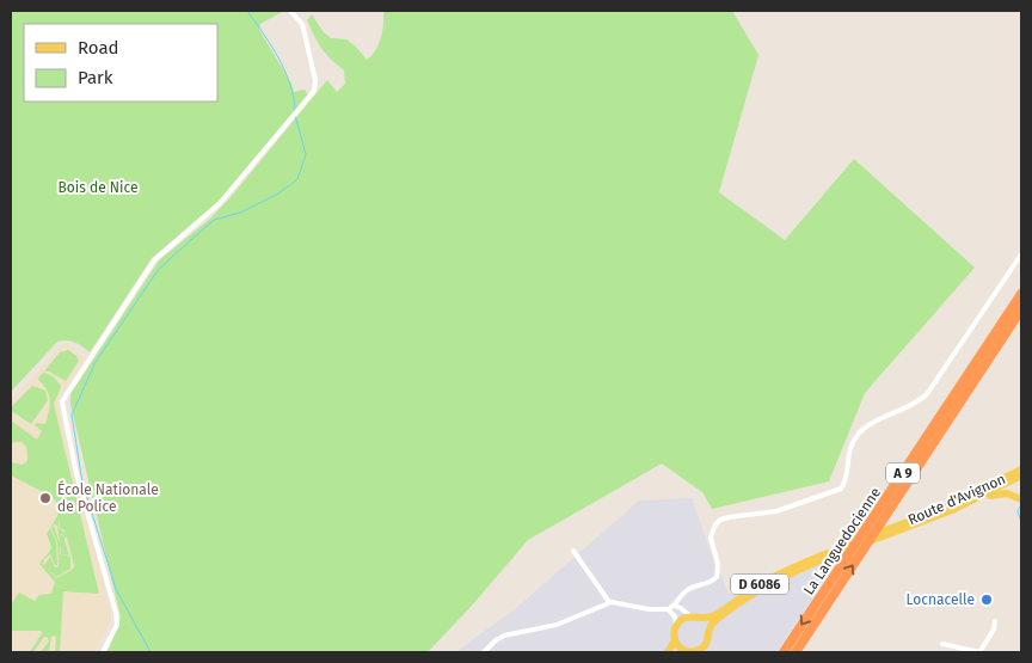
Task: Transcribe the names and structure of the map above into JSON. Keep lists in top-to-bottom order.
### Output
{
  "streets": {
    "highway": ["A 9", "La Languedocienne"],
    "main road": ["Route d'Avignon", "D 6086"]
  },
  "crossings": [
    ["Route d'Avignon", "D 6086"]
  ],
  "parks": ["Bois de Nice"],
  "places": ["École Nationale de Police", "Locnacelle"],
  "legend": ["Road", "Park"]
}
